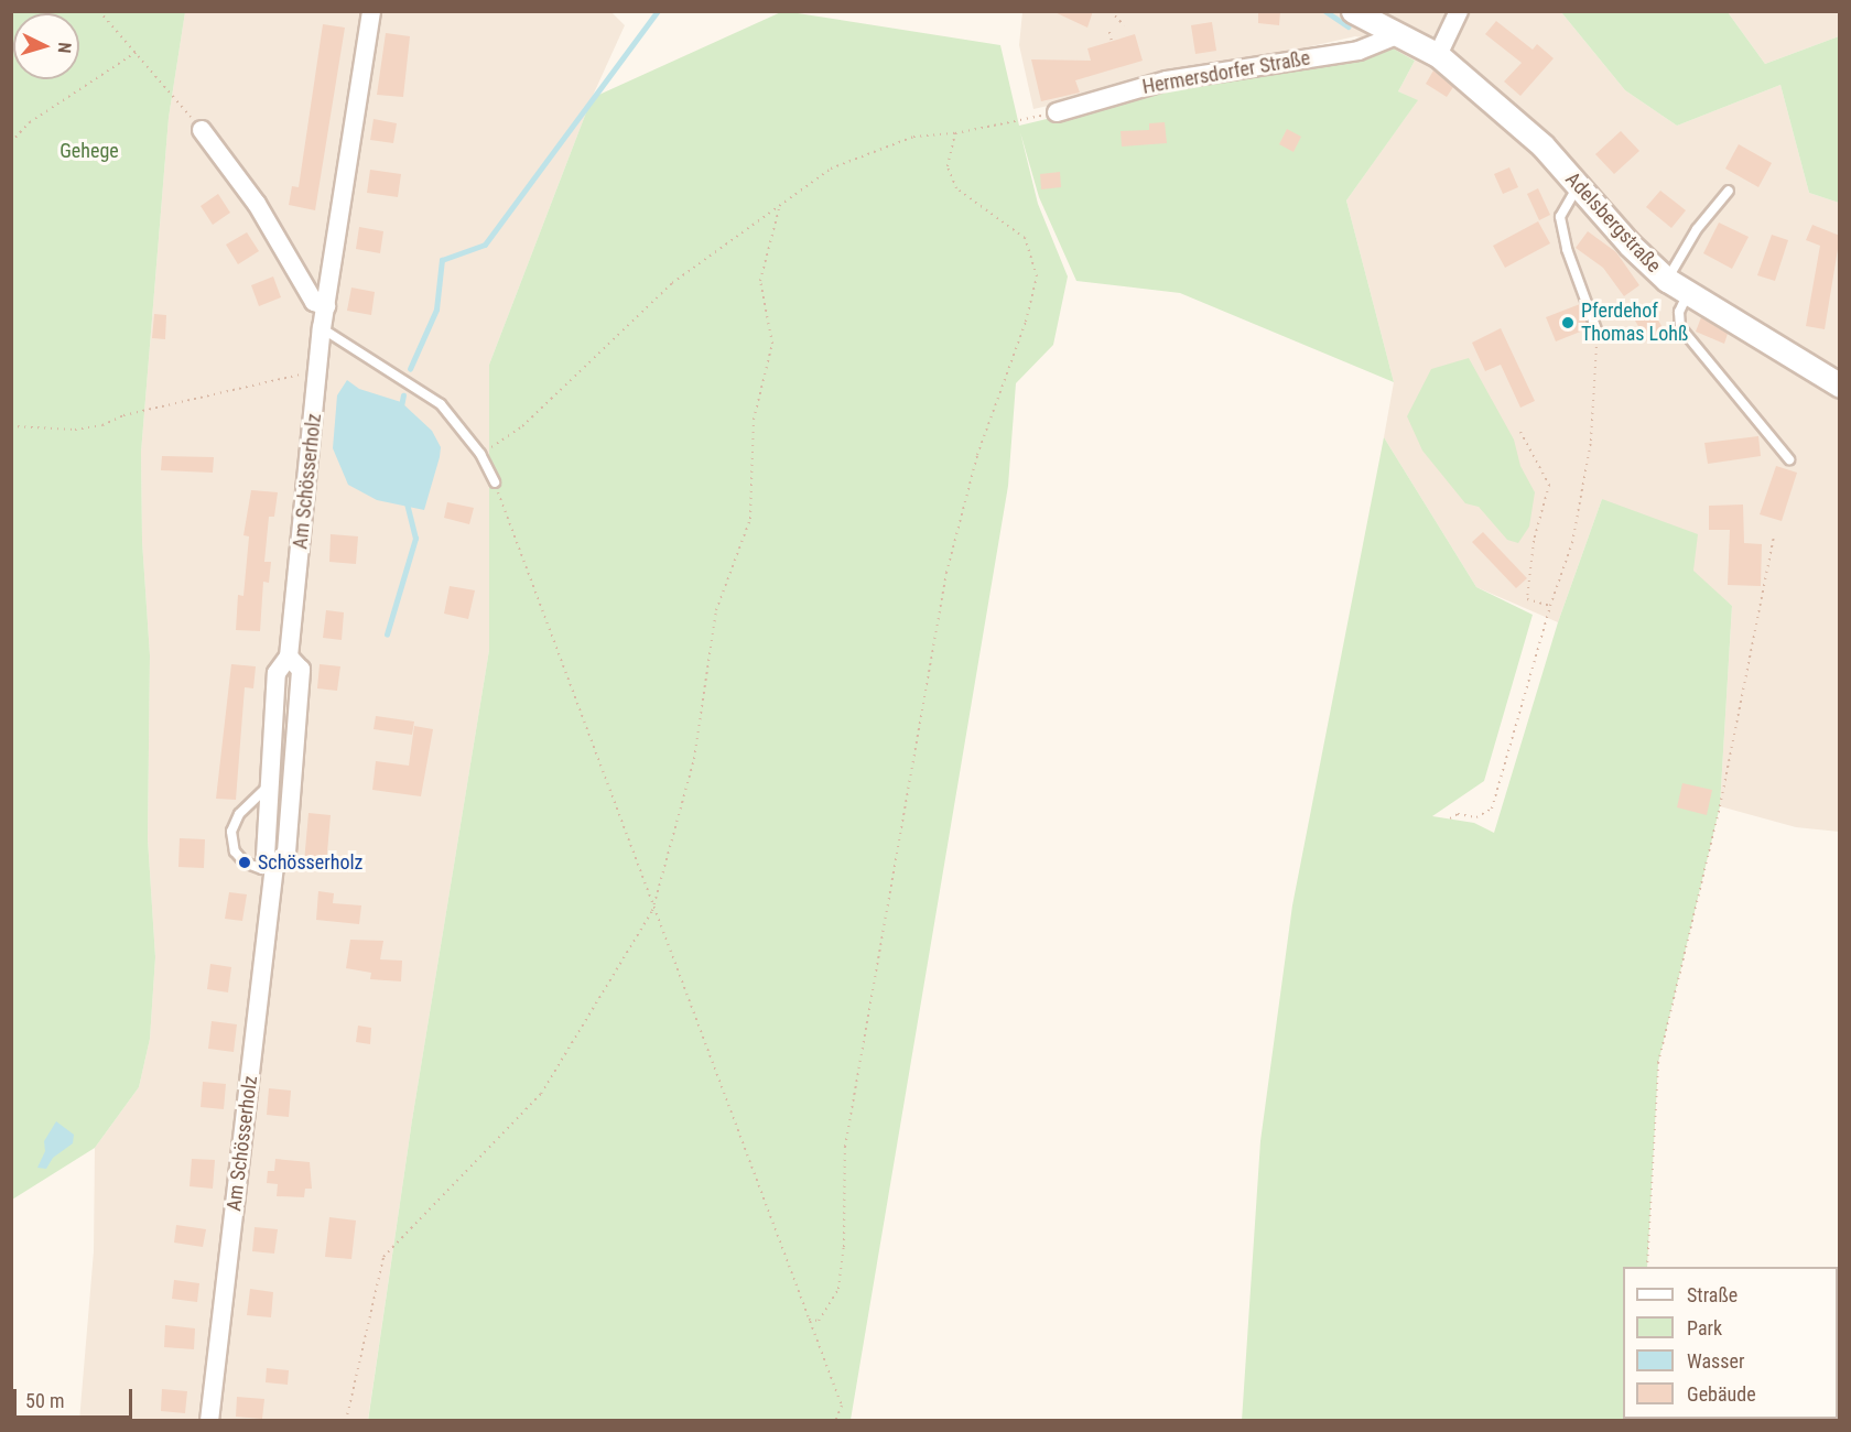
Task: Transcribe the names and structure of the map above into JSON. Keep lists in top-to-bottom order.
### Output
{
  "streets": {
    "street": ["Hermersdorfer Straße", "Adelsbergstraße", "Am Schösserholz"]
  },
  "parks": ["Gehege"],
  "places": ["Pferdehof Thomas Lohß", "Schösserholz"],
  "legend": [
    "Straße",
    "Park",
    "Wasser",
    "Gebäude"
  ],
  "scale_bar": "50 m",
  "north": "right"
}
